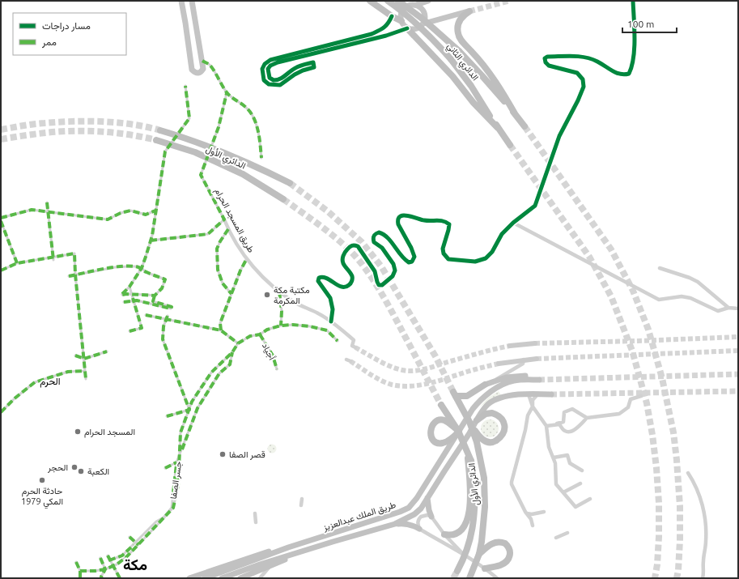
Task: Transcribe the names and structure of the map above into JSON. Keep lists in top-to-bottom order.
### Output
{
  "streets": {
    "highway": ["الدائري الثاني", "الدائري الأول", "طريق الملك عبدالعزيز"],
    "street": ["طريق المسجد الحرام", "أجياد", "جسر الصفا"]
  },
  "crossings": [
    ["الدائري الأول", "طريق الملك عبدالعزيز"]
  ],
  "districts": ["الحرم", "مكة"],
  "places": [
    "مكتبة مكة المكرمة",
    "المسجد الحرام",
    "قصر الصفا",
    "الحجر",
    "الكعبة",
    "حادثة الحرم المكي 1979"
  ],
  "legend": ["مسار دراجات", "ممر"],
  "scale_bar": "100 m"
}
